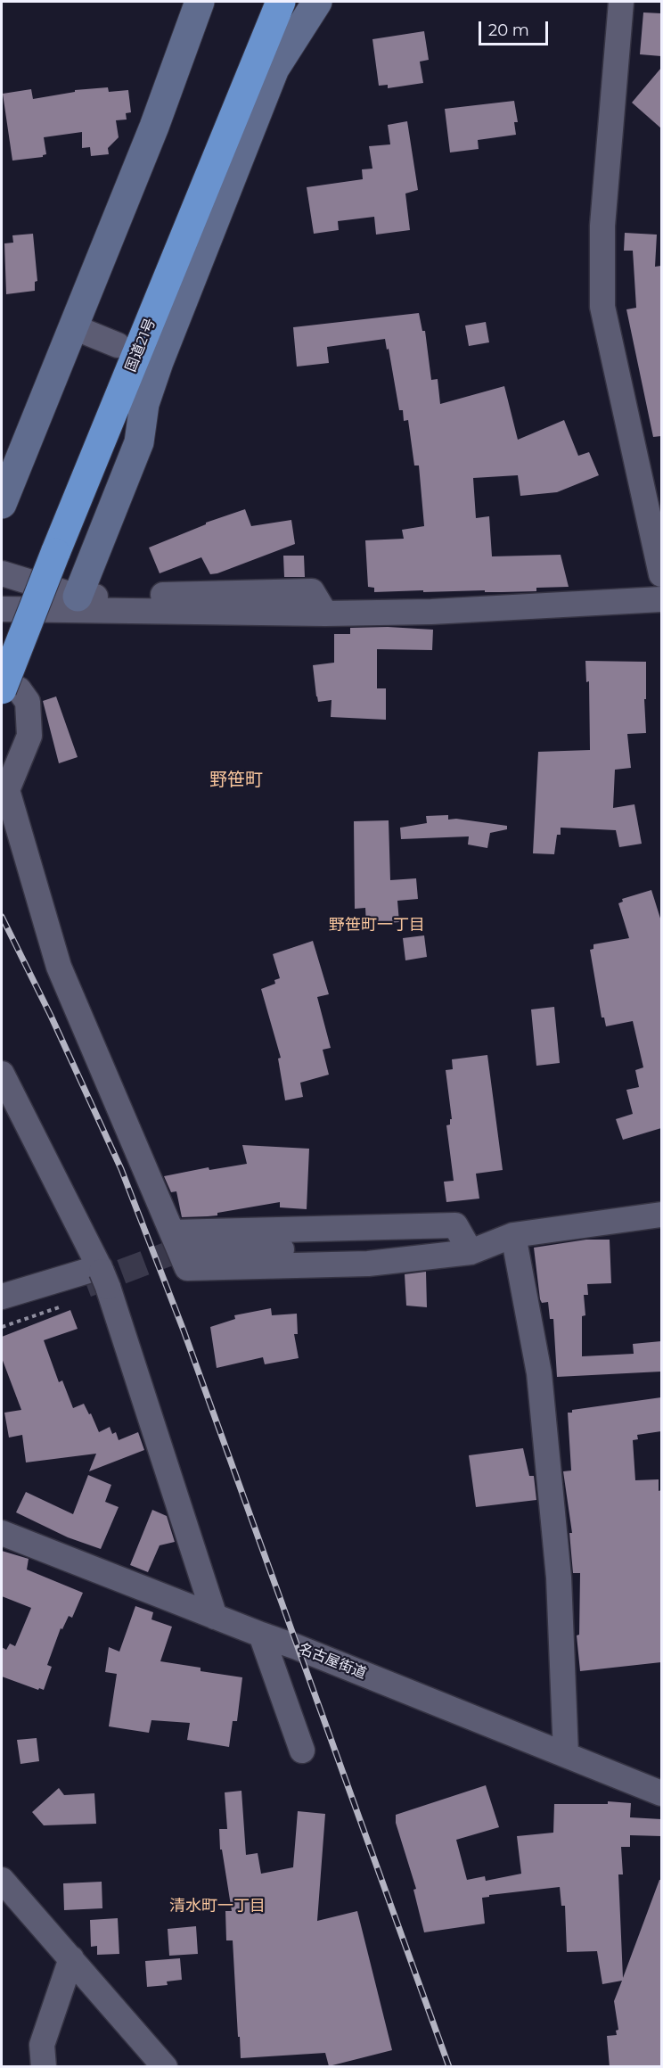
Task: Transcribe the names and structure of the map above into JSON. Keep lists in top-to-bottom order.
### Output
{
  "streets": {
    "highway": ["国道21号"],
    "street": ["名古屋街道"]
  },
  "districts": ["野笹町", "野笹町一丁目", "清水町一丁目"],
  "scale_bar": "20 m"
}
